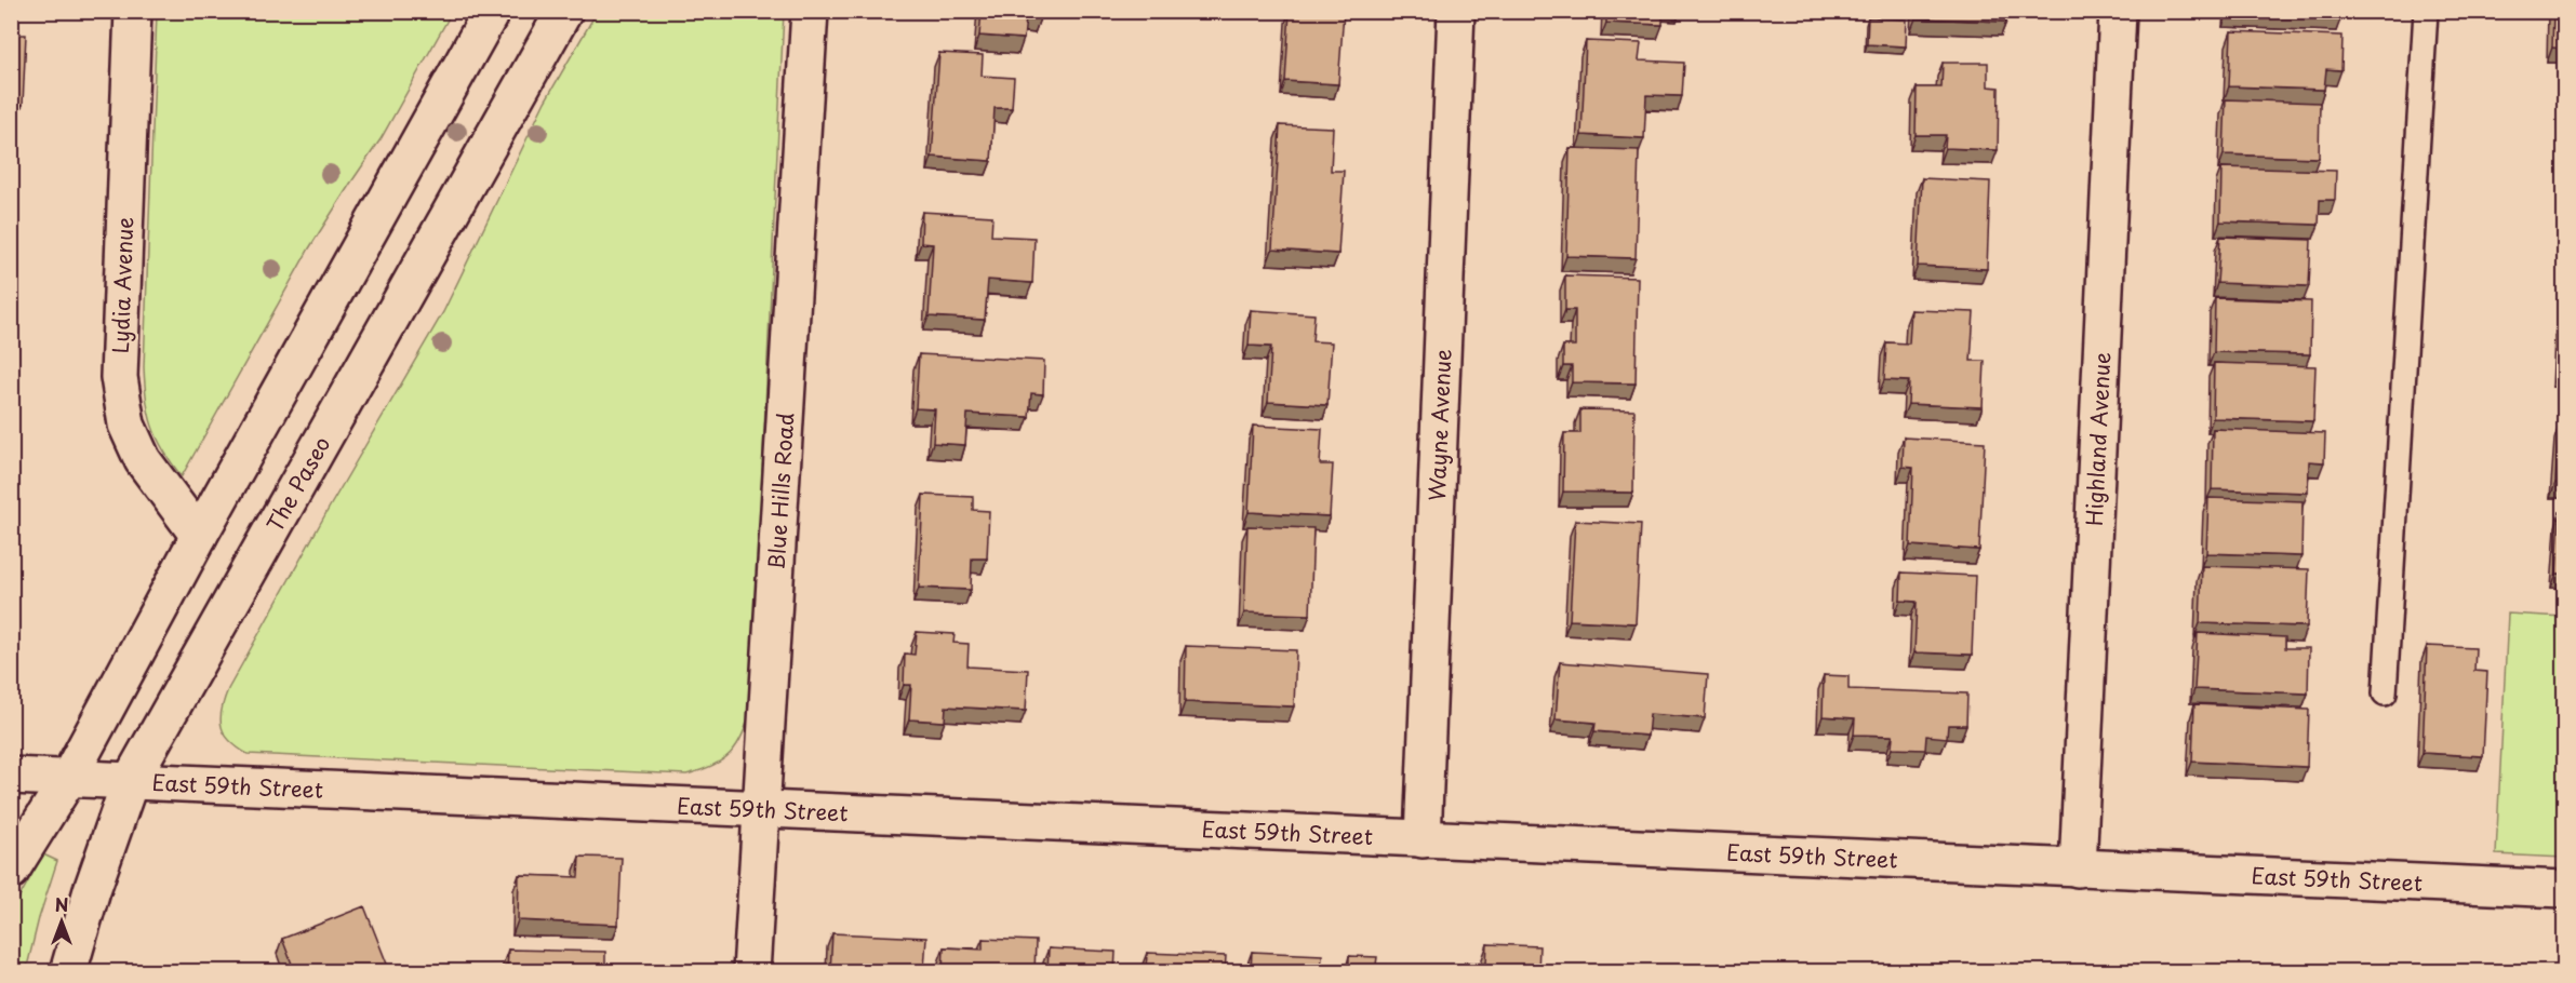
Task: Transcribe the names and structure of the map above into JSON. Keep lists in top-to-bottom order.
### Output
{
  "streets": {
    "street": [
      "Lydia Avenue",
      "Wayne Avenue",
      "Highland Avenue",
      "The Paseo",
      "Blue Hills Road",
      "East 59th Street"
    ]
  },
  "crossings": [
    ["Wayne Avenue", "East 59th Street"],
    ["Highland Avenue", "East 59th Street"],
    ["The Paseo", "East 59th Street"],
    ["Blue Hills Road", "East 59th Street"]
  ],
  "north": "top"
}
